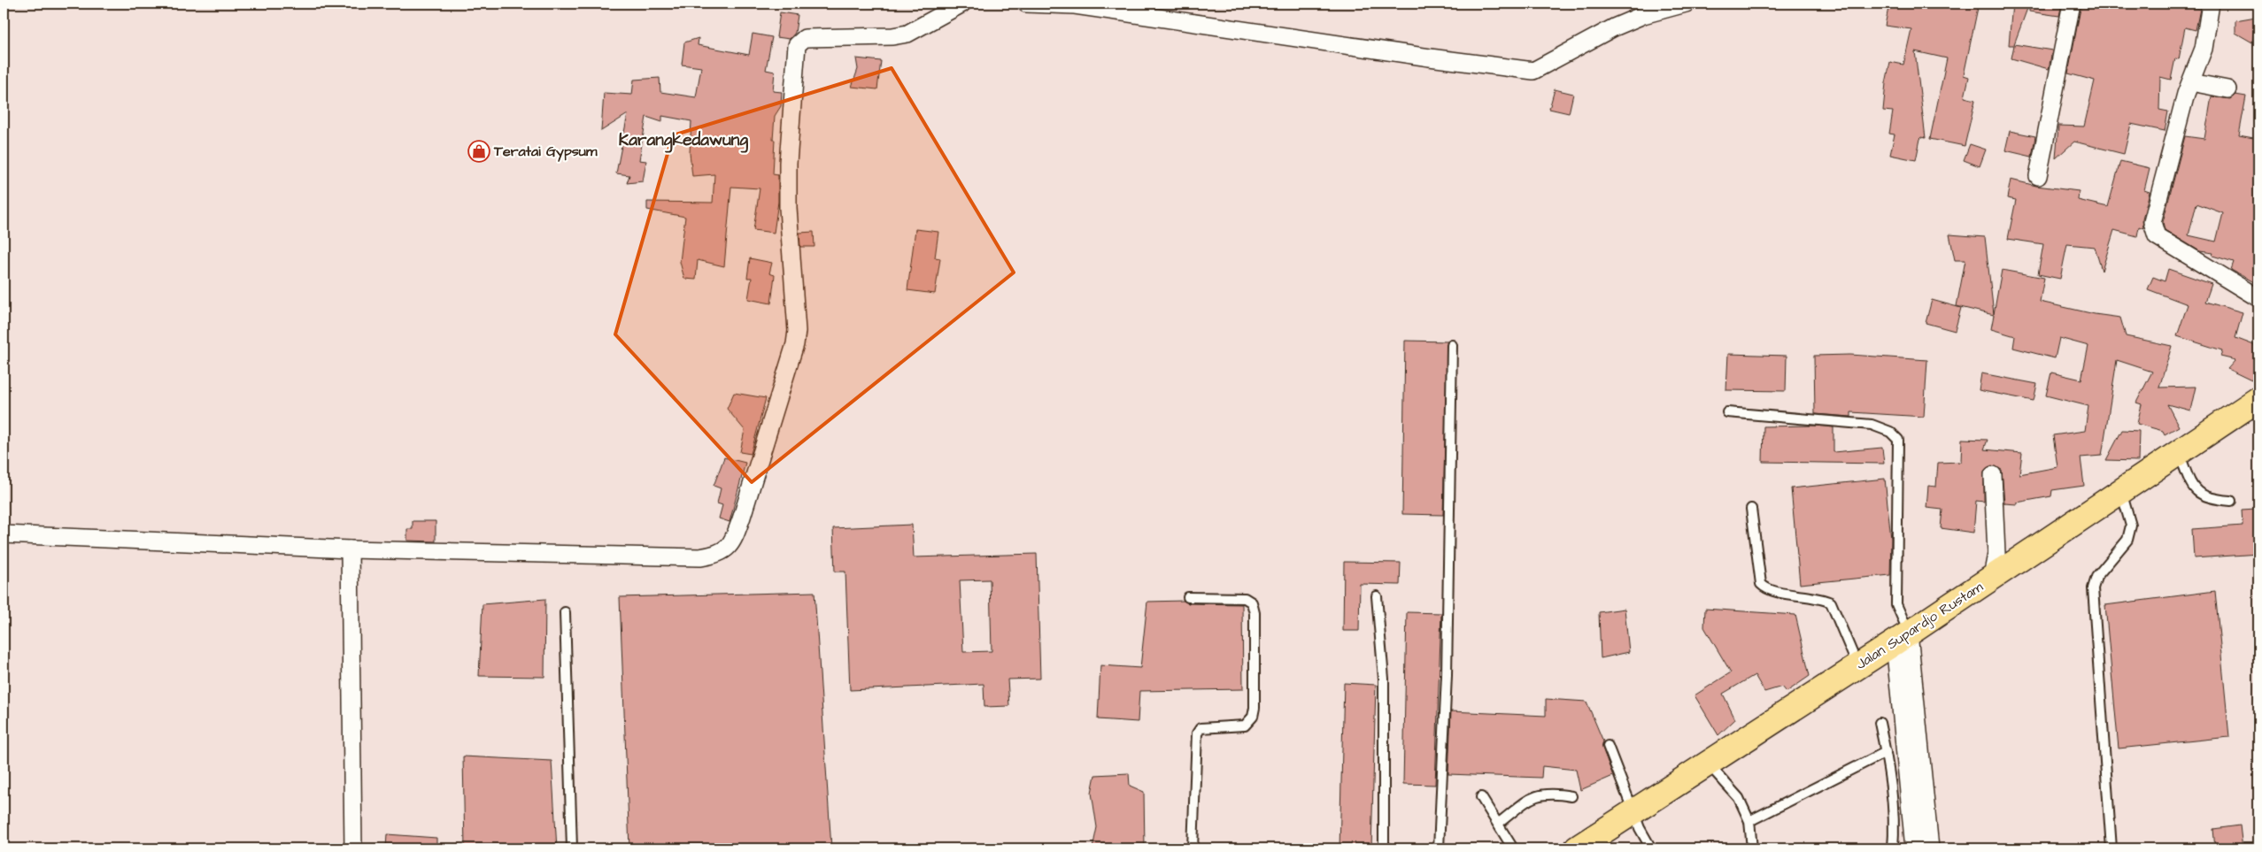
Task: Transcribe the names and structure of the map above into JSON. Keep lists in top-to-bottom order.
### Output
{
  "streets": {
    "highway": ["Jalan Supardjo Rustam"]
  },
  "districts": ["Karangkedawung"],
  "places": {
    "shop": ["Teratai Gypsum"]
  }
}
